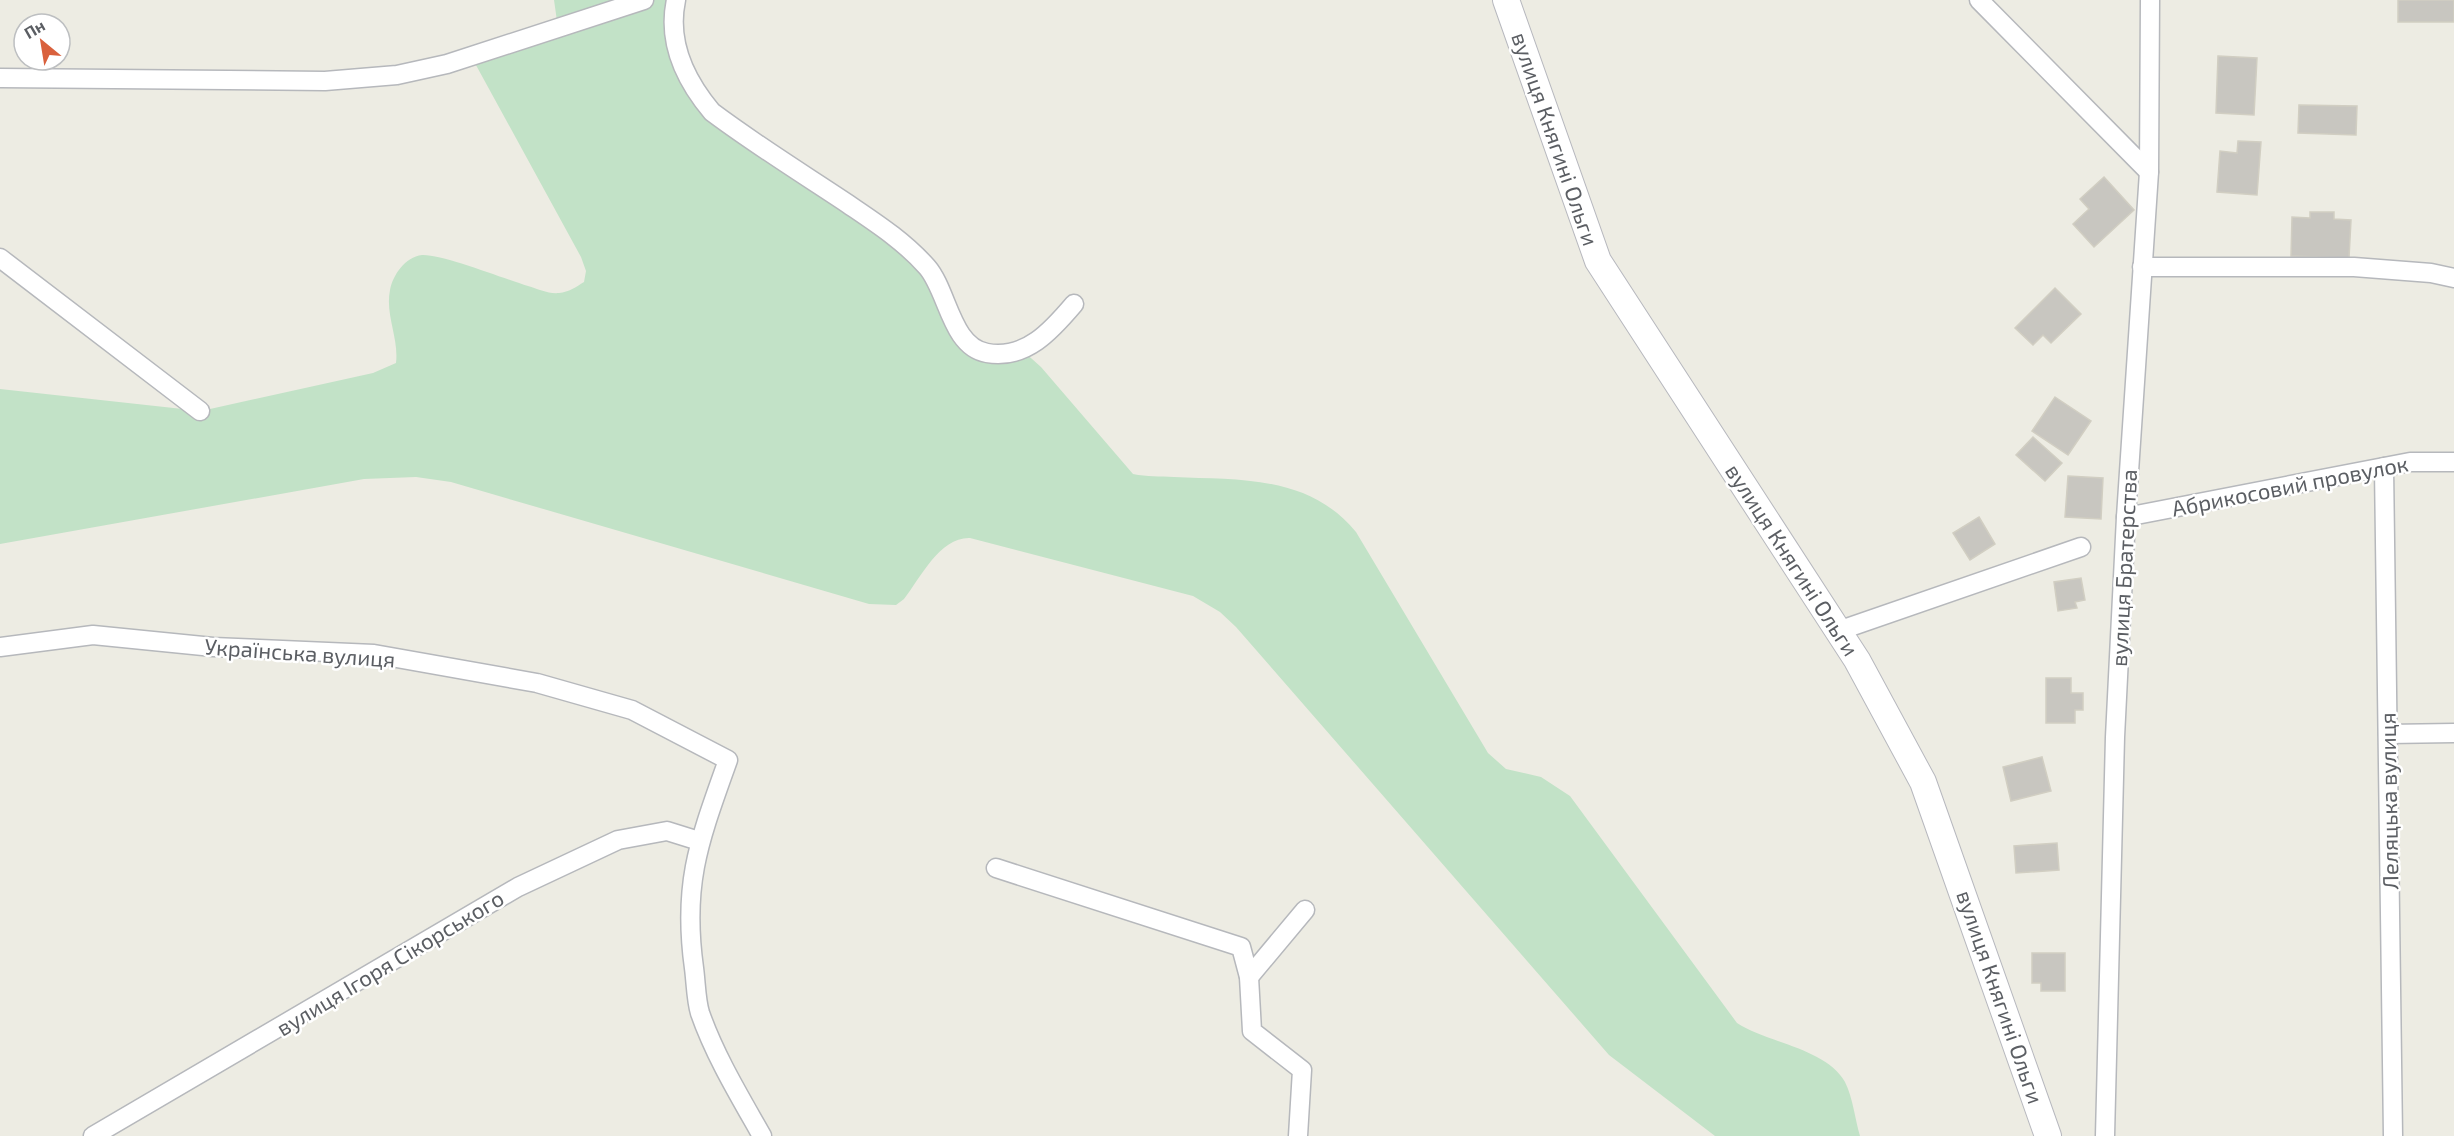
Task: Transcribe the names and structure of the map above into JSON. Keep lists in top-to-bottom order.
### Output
{
  "streets": {
    "street": [
      "вулиця Княгині Ольги",
      "Абрикосовий провулок",
      "вулиця Братерства",
      "Українська вулиця",
      "Леляцька вулиця",
      "вулиця Ігоря Сікорського"
    ]
  },
  "crossings": [
    ["Абрикосовий провулок", "вулиця Братерства"],
    ["Абрикосовий провулок", "Леляцька вулиця"],
    ["Українська вулиця", "вулиця Ігоря Сікорського"]
  ],
  "north": "top left"
}
